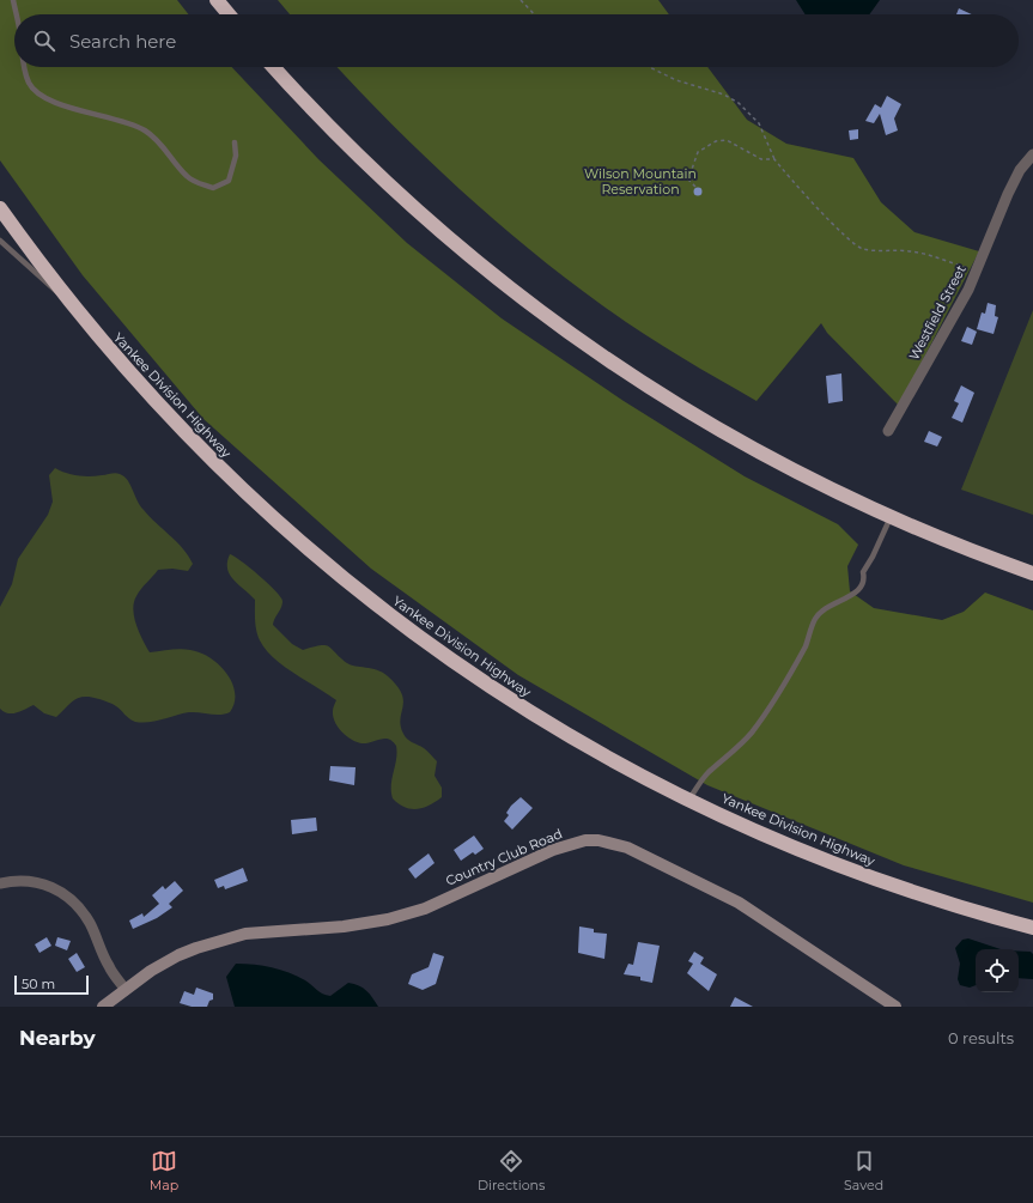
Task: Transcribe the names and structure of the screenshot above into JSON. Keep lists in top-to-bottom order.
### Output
{
  "streets": {
    "highway": ["Yankee Division Highway"],
    "street": ["Westfield Street", "Country Club Road"]
  },
  "parks": ["Wilson Mountain Reservation"],
  "scale_bar": "50 m",
  "page": {
    "search": "Search here",
    "scale": "50 m",
    "heading": ["Nearby", "0 results"],
    "nav": ["Map", "Directions", "Saved"]
  }
}
